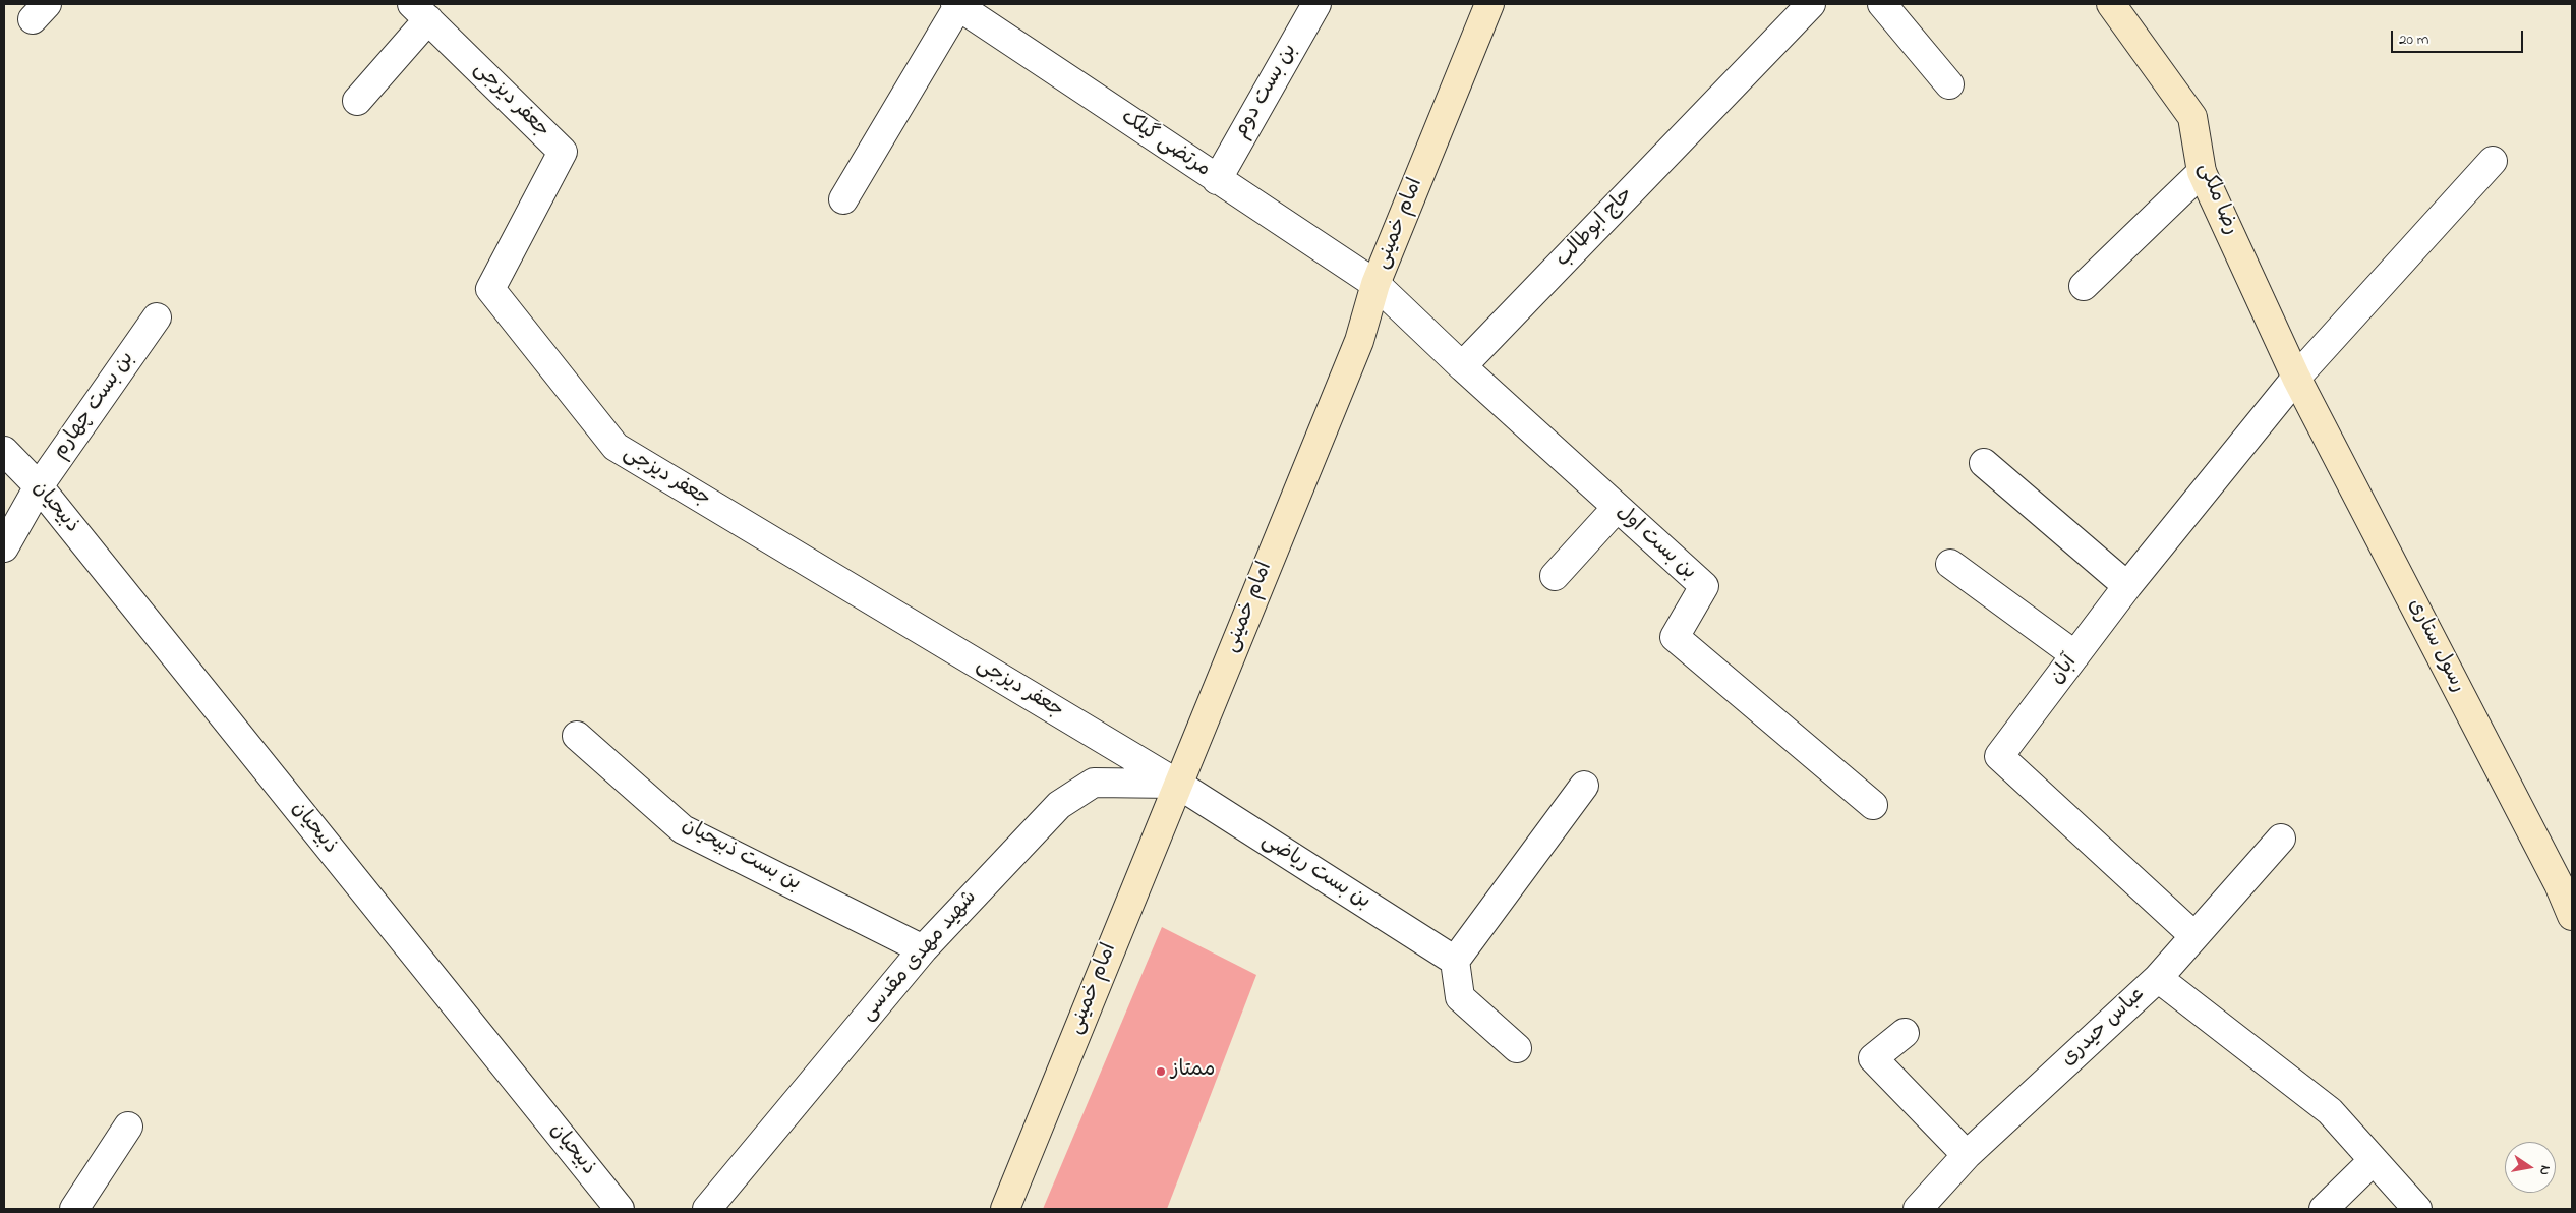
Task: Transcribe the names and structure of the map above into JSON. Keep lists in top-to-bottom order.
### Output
{
  "streets": {
    "main road": ["رضا ملکی", "امام خمینی", "رسول ستاری"],
    "street": [
      "بن بست دوم",
      "جعفر دیزجی",
      "مرتضی گیلک",
      "حاج ابوطالب",
      "بن بست چهارم",
      "ذبیحیان",
      "بن بست اول",
      "آبان",
      "بن بست ذبیحیان",
      "بن بست ریاضی",
      "شهید مهدی مقدسی",
      "عباس حیدری"
    ]
  },
  "crossings": [
    ["بن بست دوم", "مرتضی گیلک"],
    ["جعفر دیزجی", "امام خمینی"],
    ["جعفر دیزجی", "بن بست ریاضی"],
    ["جعفر دیزجی", "شهید مهدی مقدسی"],
    ["مرتضی گیلک", "امام خمینی"],
    ["رضا ملکی", "رسول ستاری"],
    ["رضا ملکی", "آبان"],
    ["امام خمینی", "بن بست ریاضی"],
    ["امام خمینی", "شهید مهدی مقدسی"],
    ["حاج ابوطالب", "بن بست اول"],
    ["بن بست چهارم", "ذبیحیان"],
    ["رسول ستاری", "آبان"],
    ["آبان", "عباس حیدری"],
    ["بن بست ذبیحیان", "شهید مهدی مقدسی"],
    ["بن بست ریاضی", "شهید مهدی مقدسی"]
  ],
  "places": ["ممتاز"],
  "scale_bar": "20 m",
  "north": "right"
}
